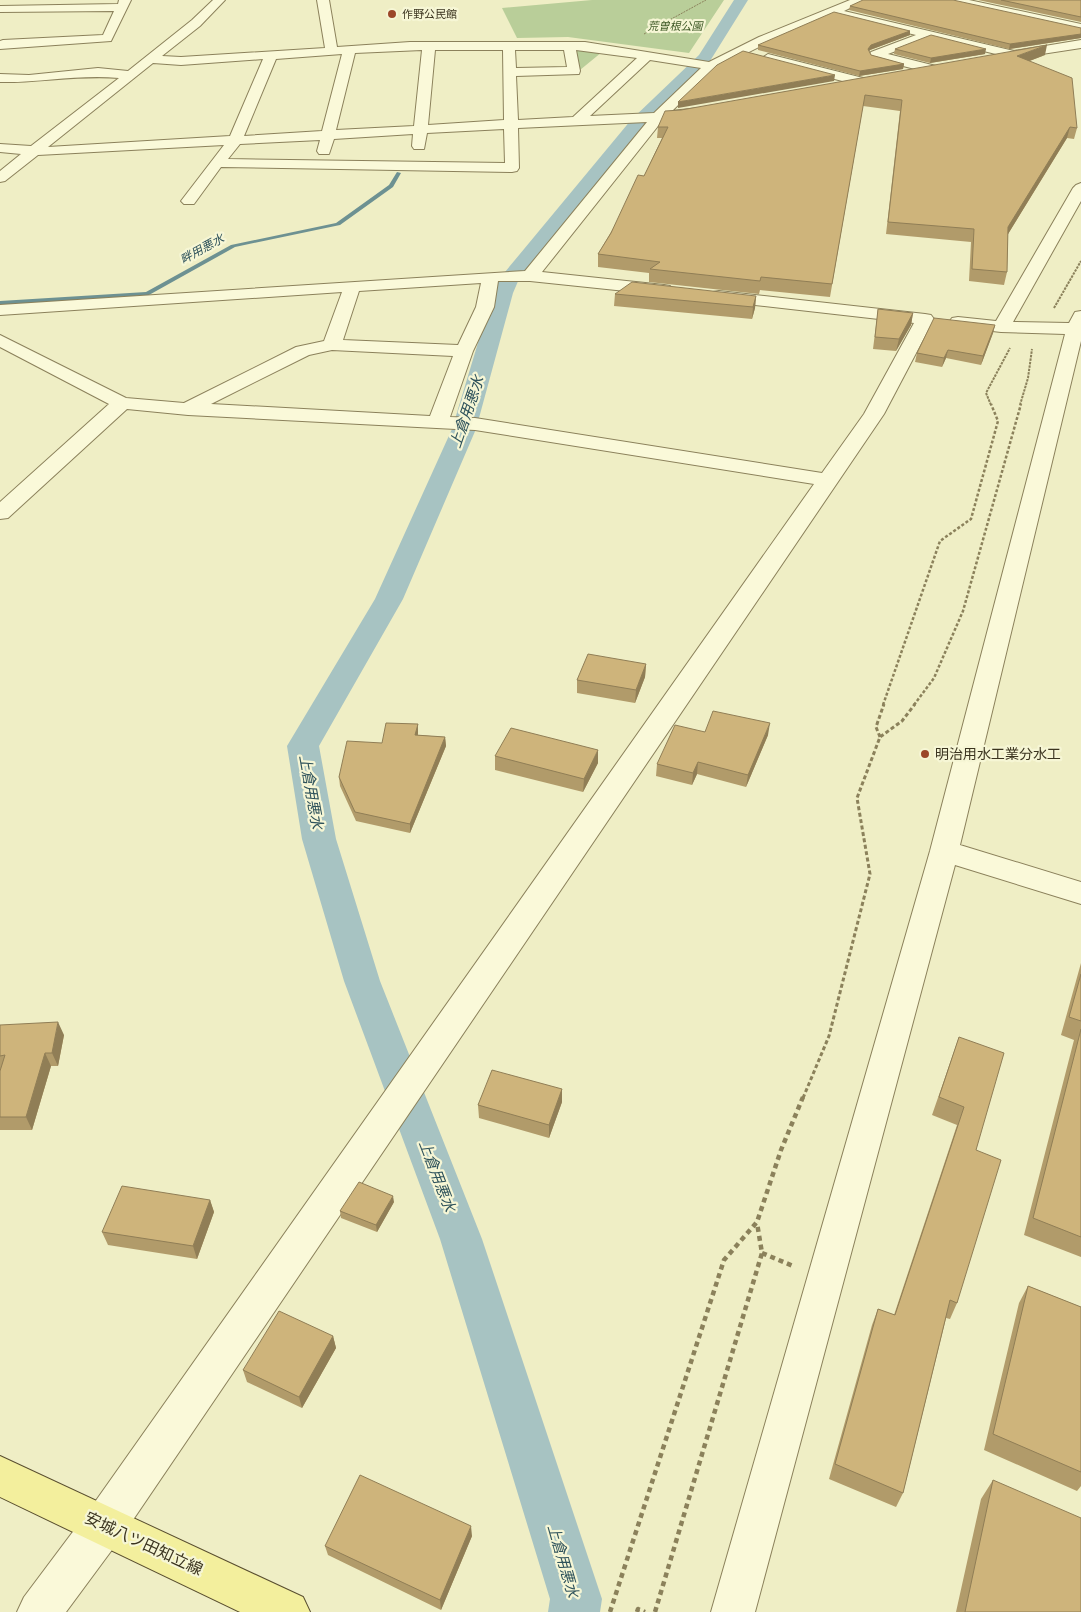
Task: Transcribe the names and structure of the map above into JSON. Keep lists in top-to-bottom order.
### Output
{
  "streets": {
    "main road": ["安城八ツ田知立線"]
  },
  "water": ["畔用悪水", "上倉用悪水"],
  "parks": ["荒曽根公園"],
  "places": ["作野公民館", "明治用水工業分水工"]
}
